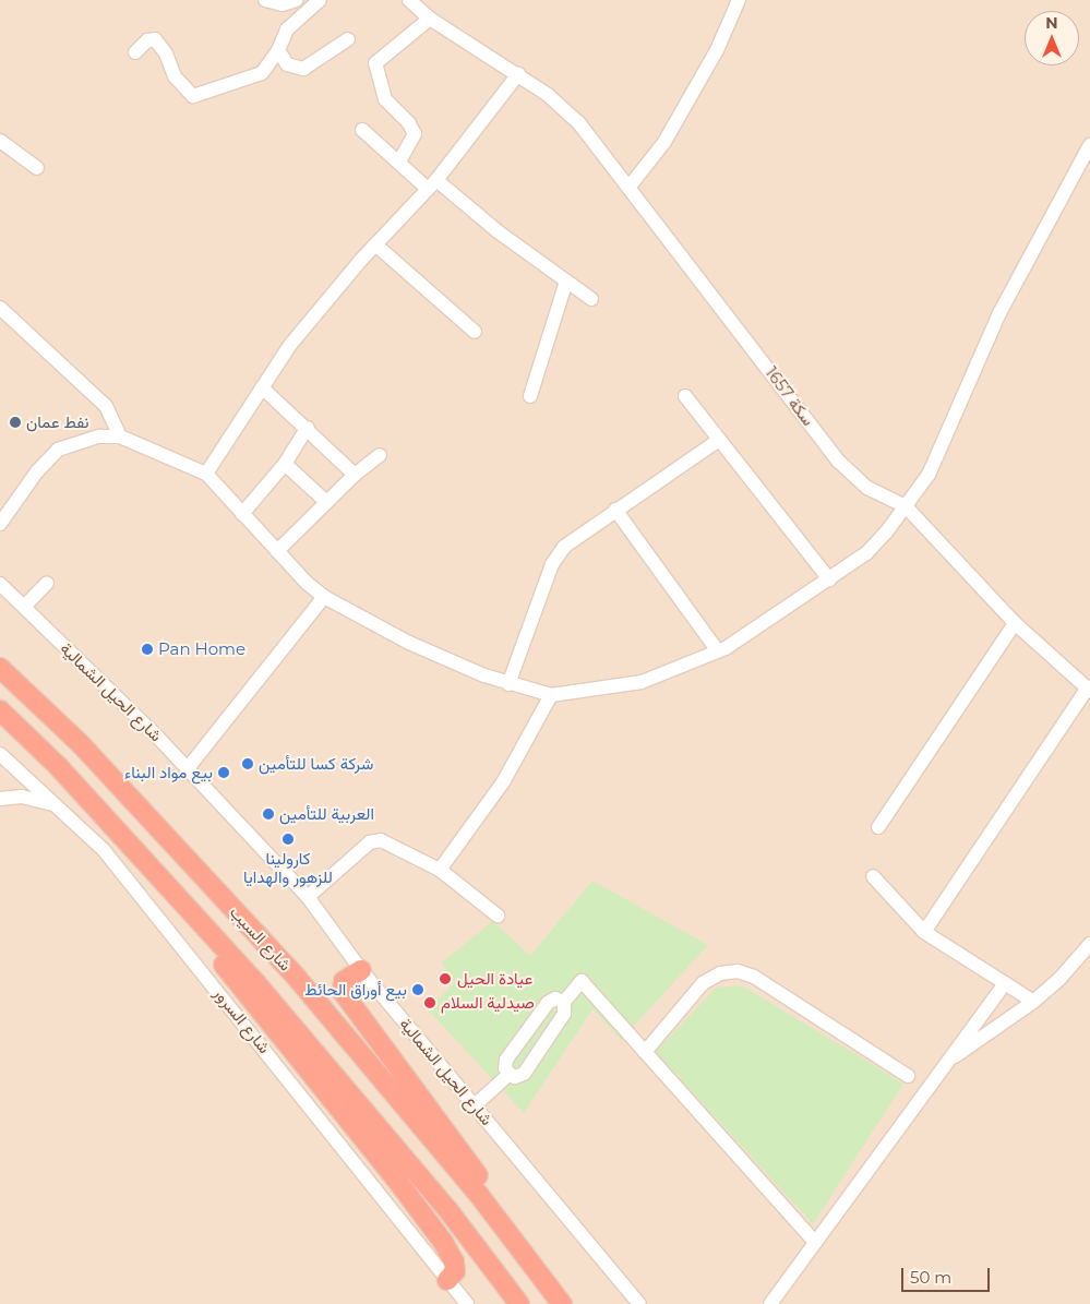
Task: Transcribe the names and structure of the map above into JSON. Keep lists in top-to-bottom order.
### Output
{
  "streets": {
    "highway": ["شارع السيب"],
    "street": ["سكة 1657", "شارع الحيل الشمالية", "شارع السرور"]
  },
  "places": [
    "نفط عمان",
    "Pan Home",
    "شركة كسا للتأمين",
    "بيع مواد البناء",
    "العربية للتأمين",
    "كارولينا للزهور والهدايا",
    "عيادة الحيل",
    "بيع أوراق الحائط",
    "صيدلية السلام"
  ],
  "scale_bar": "50 m",
  "north": "top"
}
